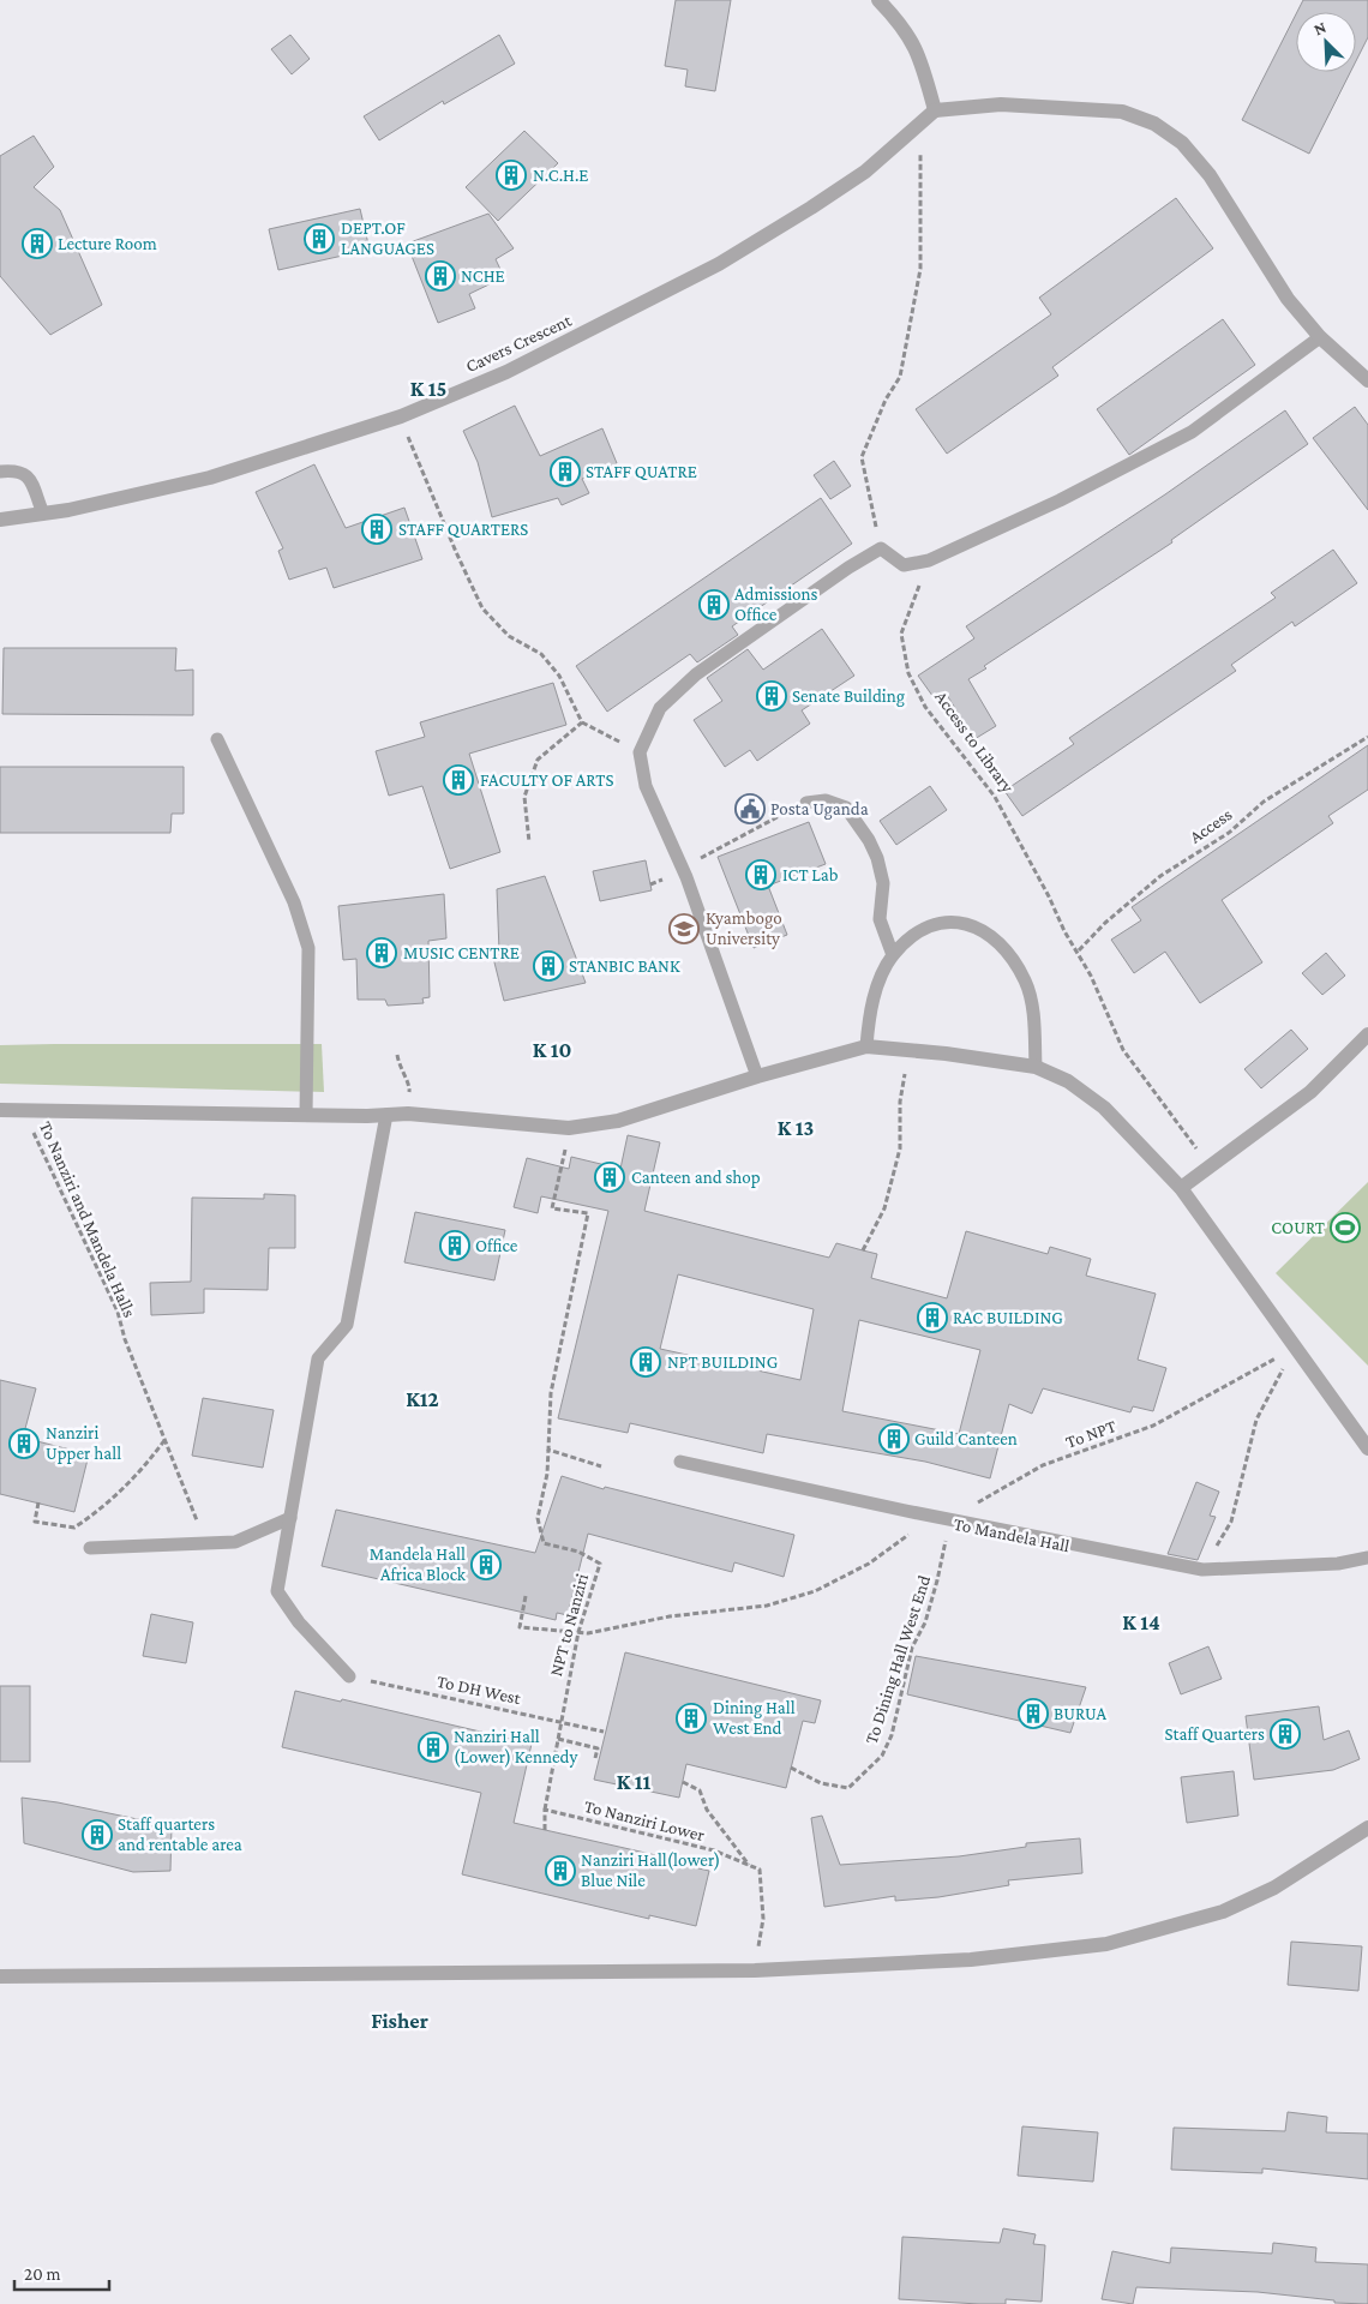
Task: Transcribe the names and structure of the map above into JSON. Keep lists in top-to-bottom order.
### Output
{
  "streets": {
    "street": ["Cavers Crescent"],
    "path": [
      "Access to Library",
      "Access",
      "To Nanziri and Mandela Halls",
      "To NPT",
      "To Mandela Hall",
      "NPT to Nanziri",
      "To Dining Hall West End",
      "To DH West",
      "To Nanziri Lower"
    ]
  },
  "crossings": [
    ["Access to Library", "Access"],
    ["To NPT", "NPT to Nanziri"],
    ["To Mandela Hall", "To Dining Hall West End"],
    ["NPT to Nanziri", "To DH West"],
    ["NPT to Nanziri", "To Nanziri Lower"]
  ],
  "districts": [
    "K 15",
    "K 10",
    "K 13",
    "K12",
    "K 14",
    "K 11",
    "Fisher"
  ],
  "places": {
    "building": [
      "N.C.H.E",
      "DEPT.OF LANGUAGES",
      "Lecture Room",
      "NCHE",
      "STAFF QUATRE",
      "STAFF QUARTERS",
      "Admissions Office",
      "Senate Building",
      "FACULTY OF ARTS",
      "ICT Lab",
      "MUSIC CENTRE",
      "STANBIC BANK",
      "Canteen and shop",
      "Office",
      "RAC BUILDING",
      "NPT BUILDING",
      "Guild Canteen",
      "Nanziri Upper hall",
      "Mandela Hall Africa Block",
      "BURUA",
      "Dining Hall West End",
      "Staff Quarters",
      "Nanziri Hall (Lower) Kennedy",
      "Staff quarters and rentable area",
      "Nanziri Hall(lower) Blue Nile"
    ],
    "public building": ["Posta Uganda"],
    "school or university": ["Kyambogo University"],
    "sports": ["COURT"]
  },
  "scale_bar": "20 m",
  "north": "top left"
}
